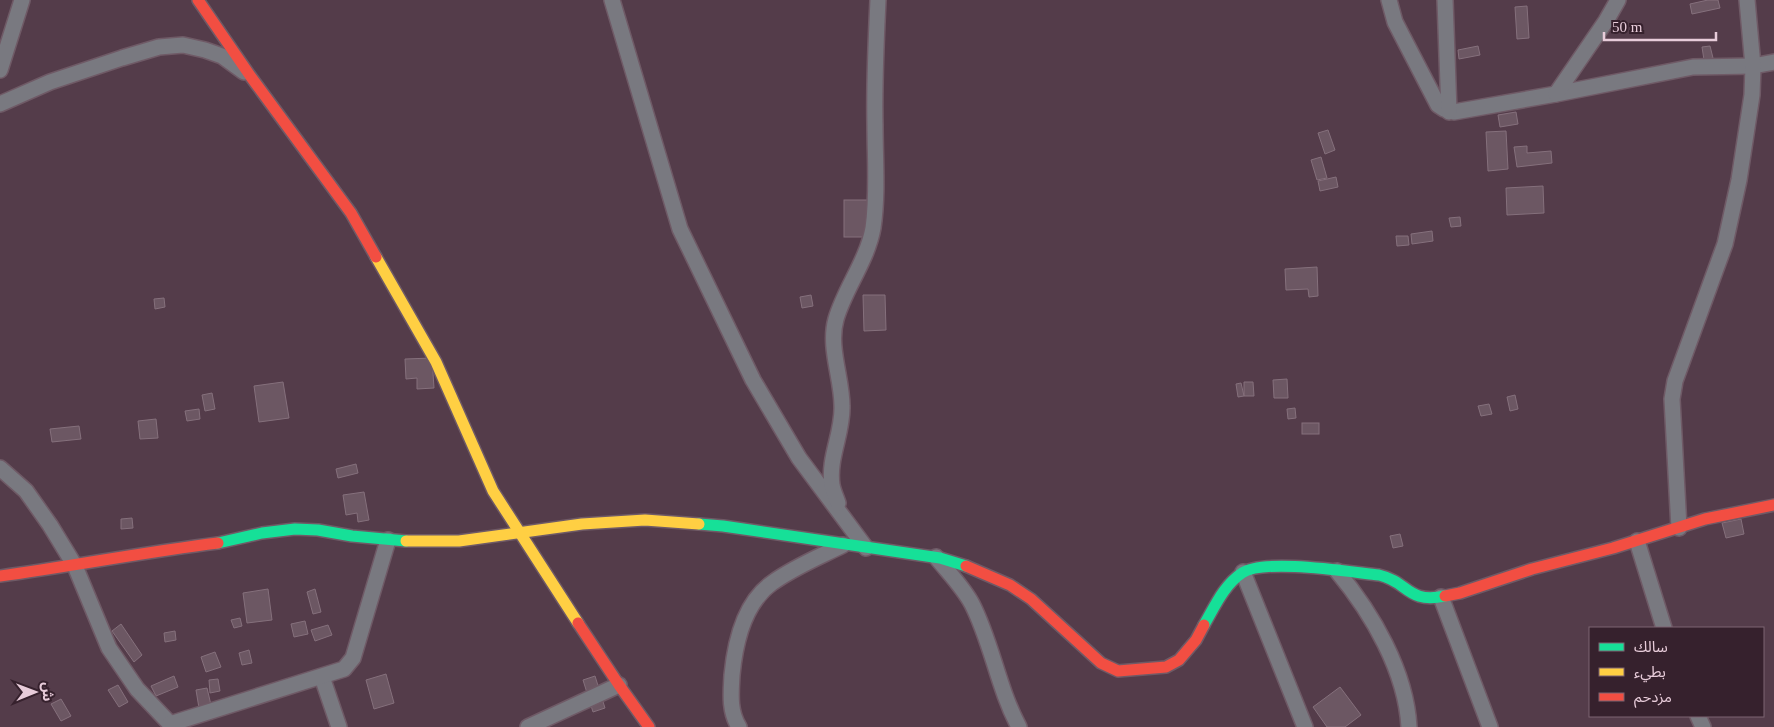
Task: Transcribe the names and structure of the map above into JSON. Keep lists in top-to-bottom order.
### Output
{
  "legend": ["سالك", "بطيء", "مزدحم"],
  "scale_bar": "50 m",
  "north": "right"
}
